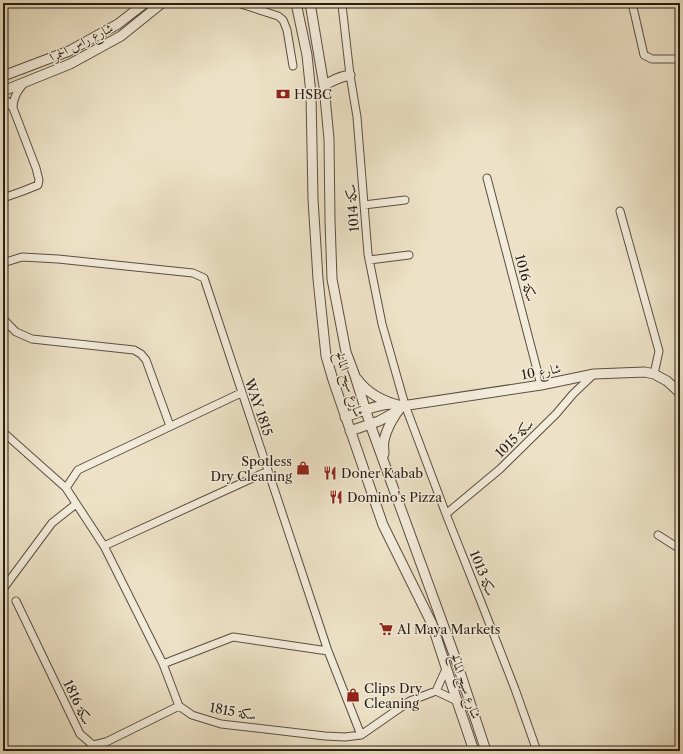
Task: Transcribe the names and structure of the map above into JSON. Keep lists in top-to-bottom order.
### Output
{
  "streets": {
    "street": [
      "شارع راس الحمرا",
      "سكة 1014",
      "سكة 1016",
      "شارع 10",
      "شارع سيح المالح",
      "WAY 1815",
      "سكة 1015",
      "سكة 1013",
      "سكة 1816",
      "سكة 1815"
    ]
  },
  "crossings": [
    ["سكة 1014", "شارع 10"],
    ["سكة 1014", "سكة 1013"],
    ["سكة 1016", "شارع 10"],
    ["شارع 10", "شارع سيح المالح"],
    ["شارع 10", "سكة 1015"],
    ["شارع 10", "سكة 1013"],
    ["WAY 1815", "سكة 1815"],
    ["سكة 1015", "سكة 1013"],
    ["سكة 1816", "سكة 1815"]
  ],
  "places": {
    "bank": ["HSBC"],
    "shop": ["Spotless Dry Cleaning", "Clips Dry Cleaning"],
    "restaurant": ["Doner Kabab", "Domino's Pizza"],
    "supermarket": ["Al Maya Markets"]
  }
}
